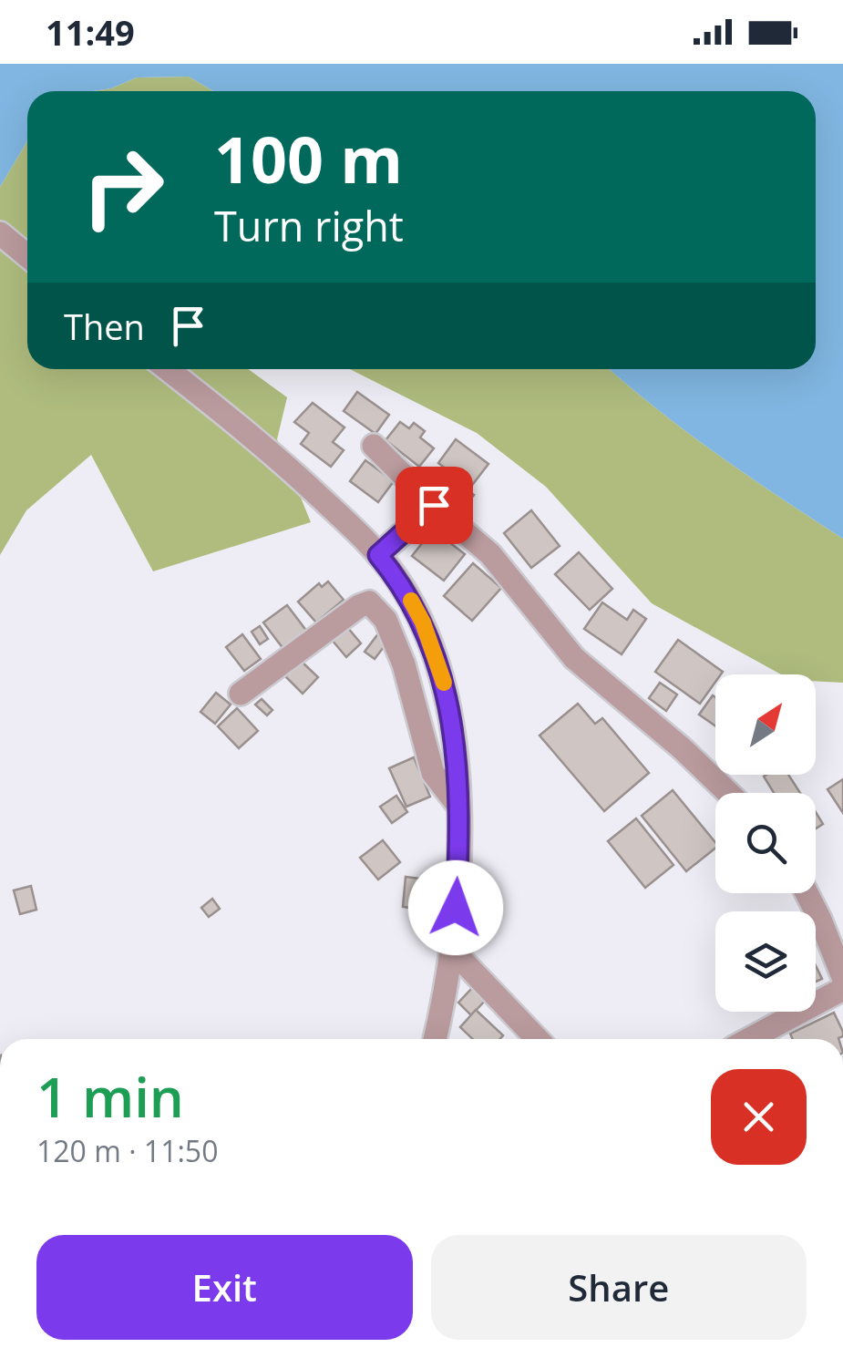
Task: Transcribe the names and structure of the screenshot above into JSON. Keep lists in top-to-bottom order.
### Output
{
  "north": "top right",
  "page": {
    "status": "11:49",
    "turn": ["100 m", "Turn right"],
    "then": "Then",
    "heading": ["1 min", "120 m · 11:50"],
    "buttons": ["Exit", "Share"]
  }
}
